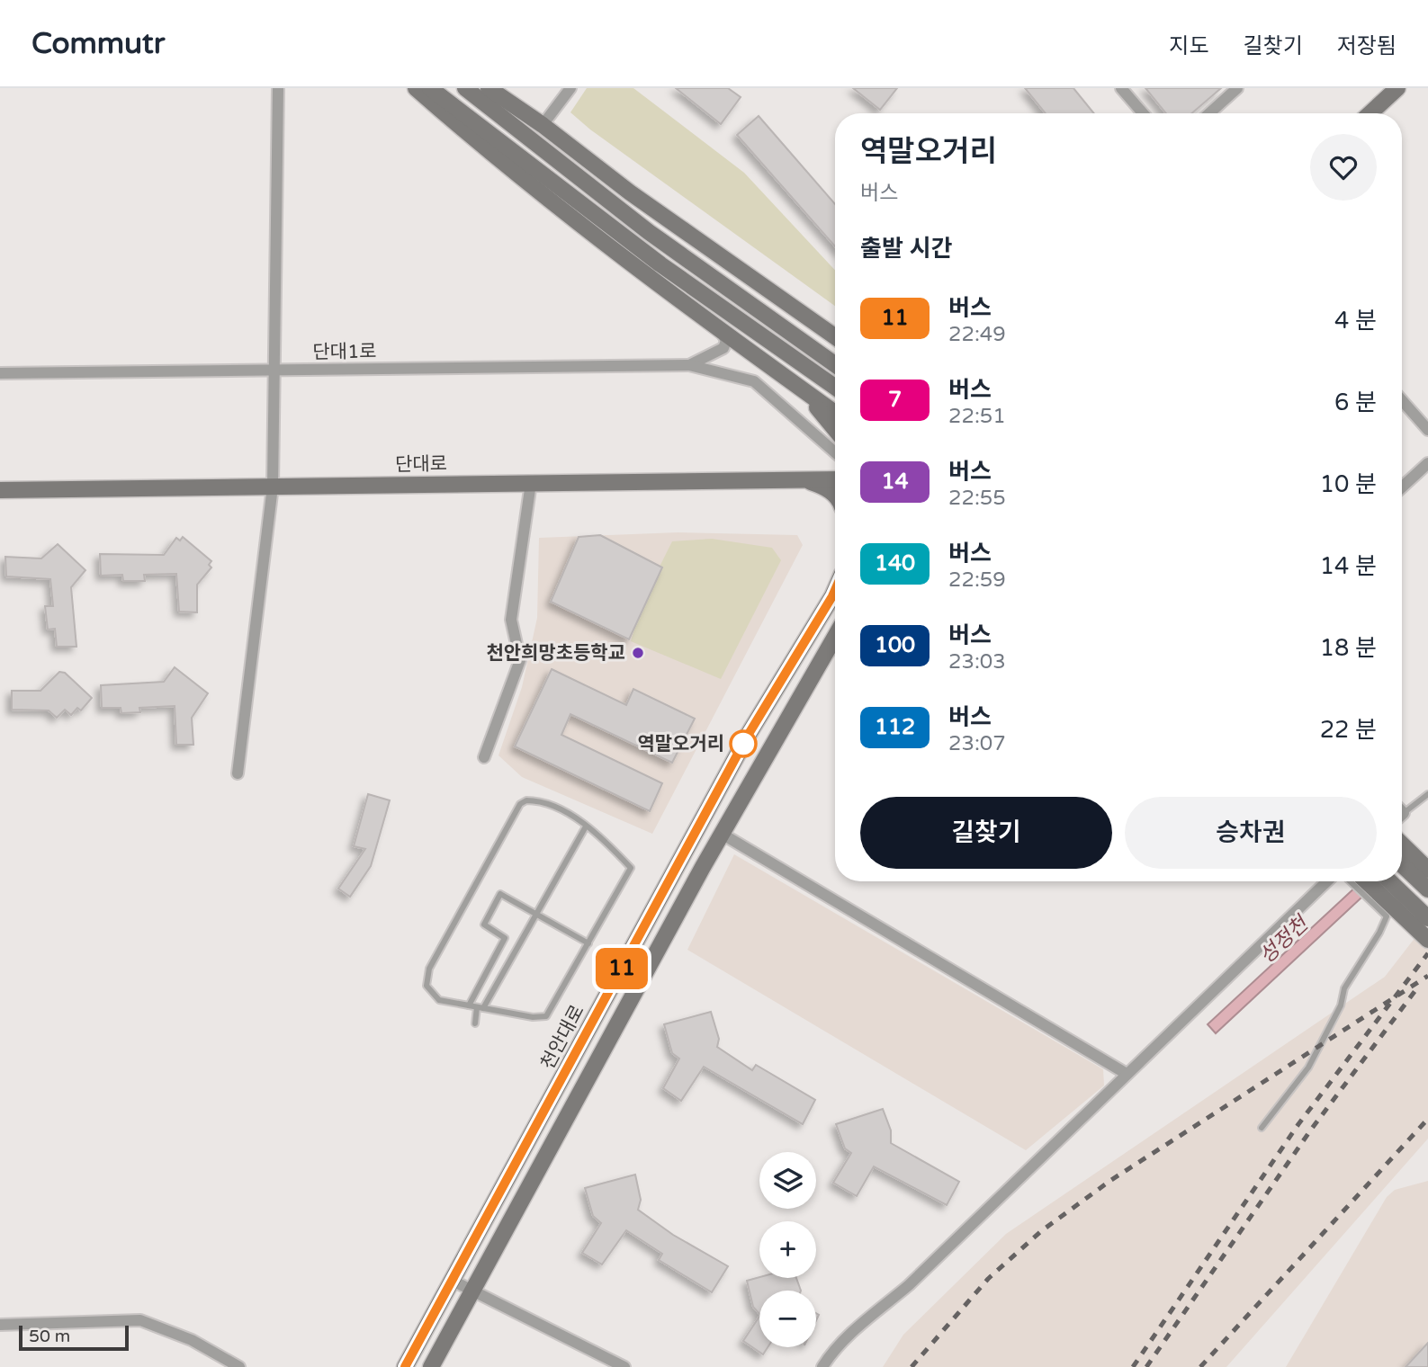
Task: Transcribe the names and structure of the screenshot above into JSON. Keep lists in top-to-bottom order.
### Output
{
  "streets": {
    "main road": ["단대로", "천안대로"],
    "street": ["단대1로"]
  },
  "water": ["성정천"],
  "places": ["천안희망초등학교", "역말오거리"],
  "lines": ["bus line 11"],
  "scale_bar": "50 m",
  "page": {
    "header": "Commutr",
    "nav": ["지도", "길찾기", "저장됨"],
    "on_map": "11",
    "heading": [
      ["역말오거리", "버스"],
      "출발 시간"
    ],
    "list": [
      {
        "mark": "11",
        "name": "버스",
        "note": "22:49",
        "value": "4 분"
      },
      {
        "mark": "7",
        "name": "버스",
        "note": "22:51",
        "value": "6 분"
      },
      {
        "mark": "14",
        "name": "버스",
        "note": "22:55",
        "value": "10 분"
      },
      {
        "mark": "140",
        "name": "버스",
        "note": "22:59",
        "value": "14 분"
      },
      {
        "mark": "100",
        "name": "버스",
        "note": "23:03",
        "value": "18 분"
      },
      {
        "mark": "112",
        "name": "버스",
        "note": "23:07",
        "value": "22 분"
      }
    ],
    "buttons": ["길찾기", "승차권"],
    "map_buttons": ["+", "−"],
    "scale": "50 m"
  }
}
